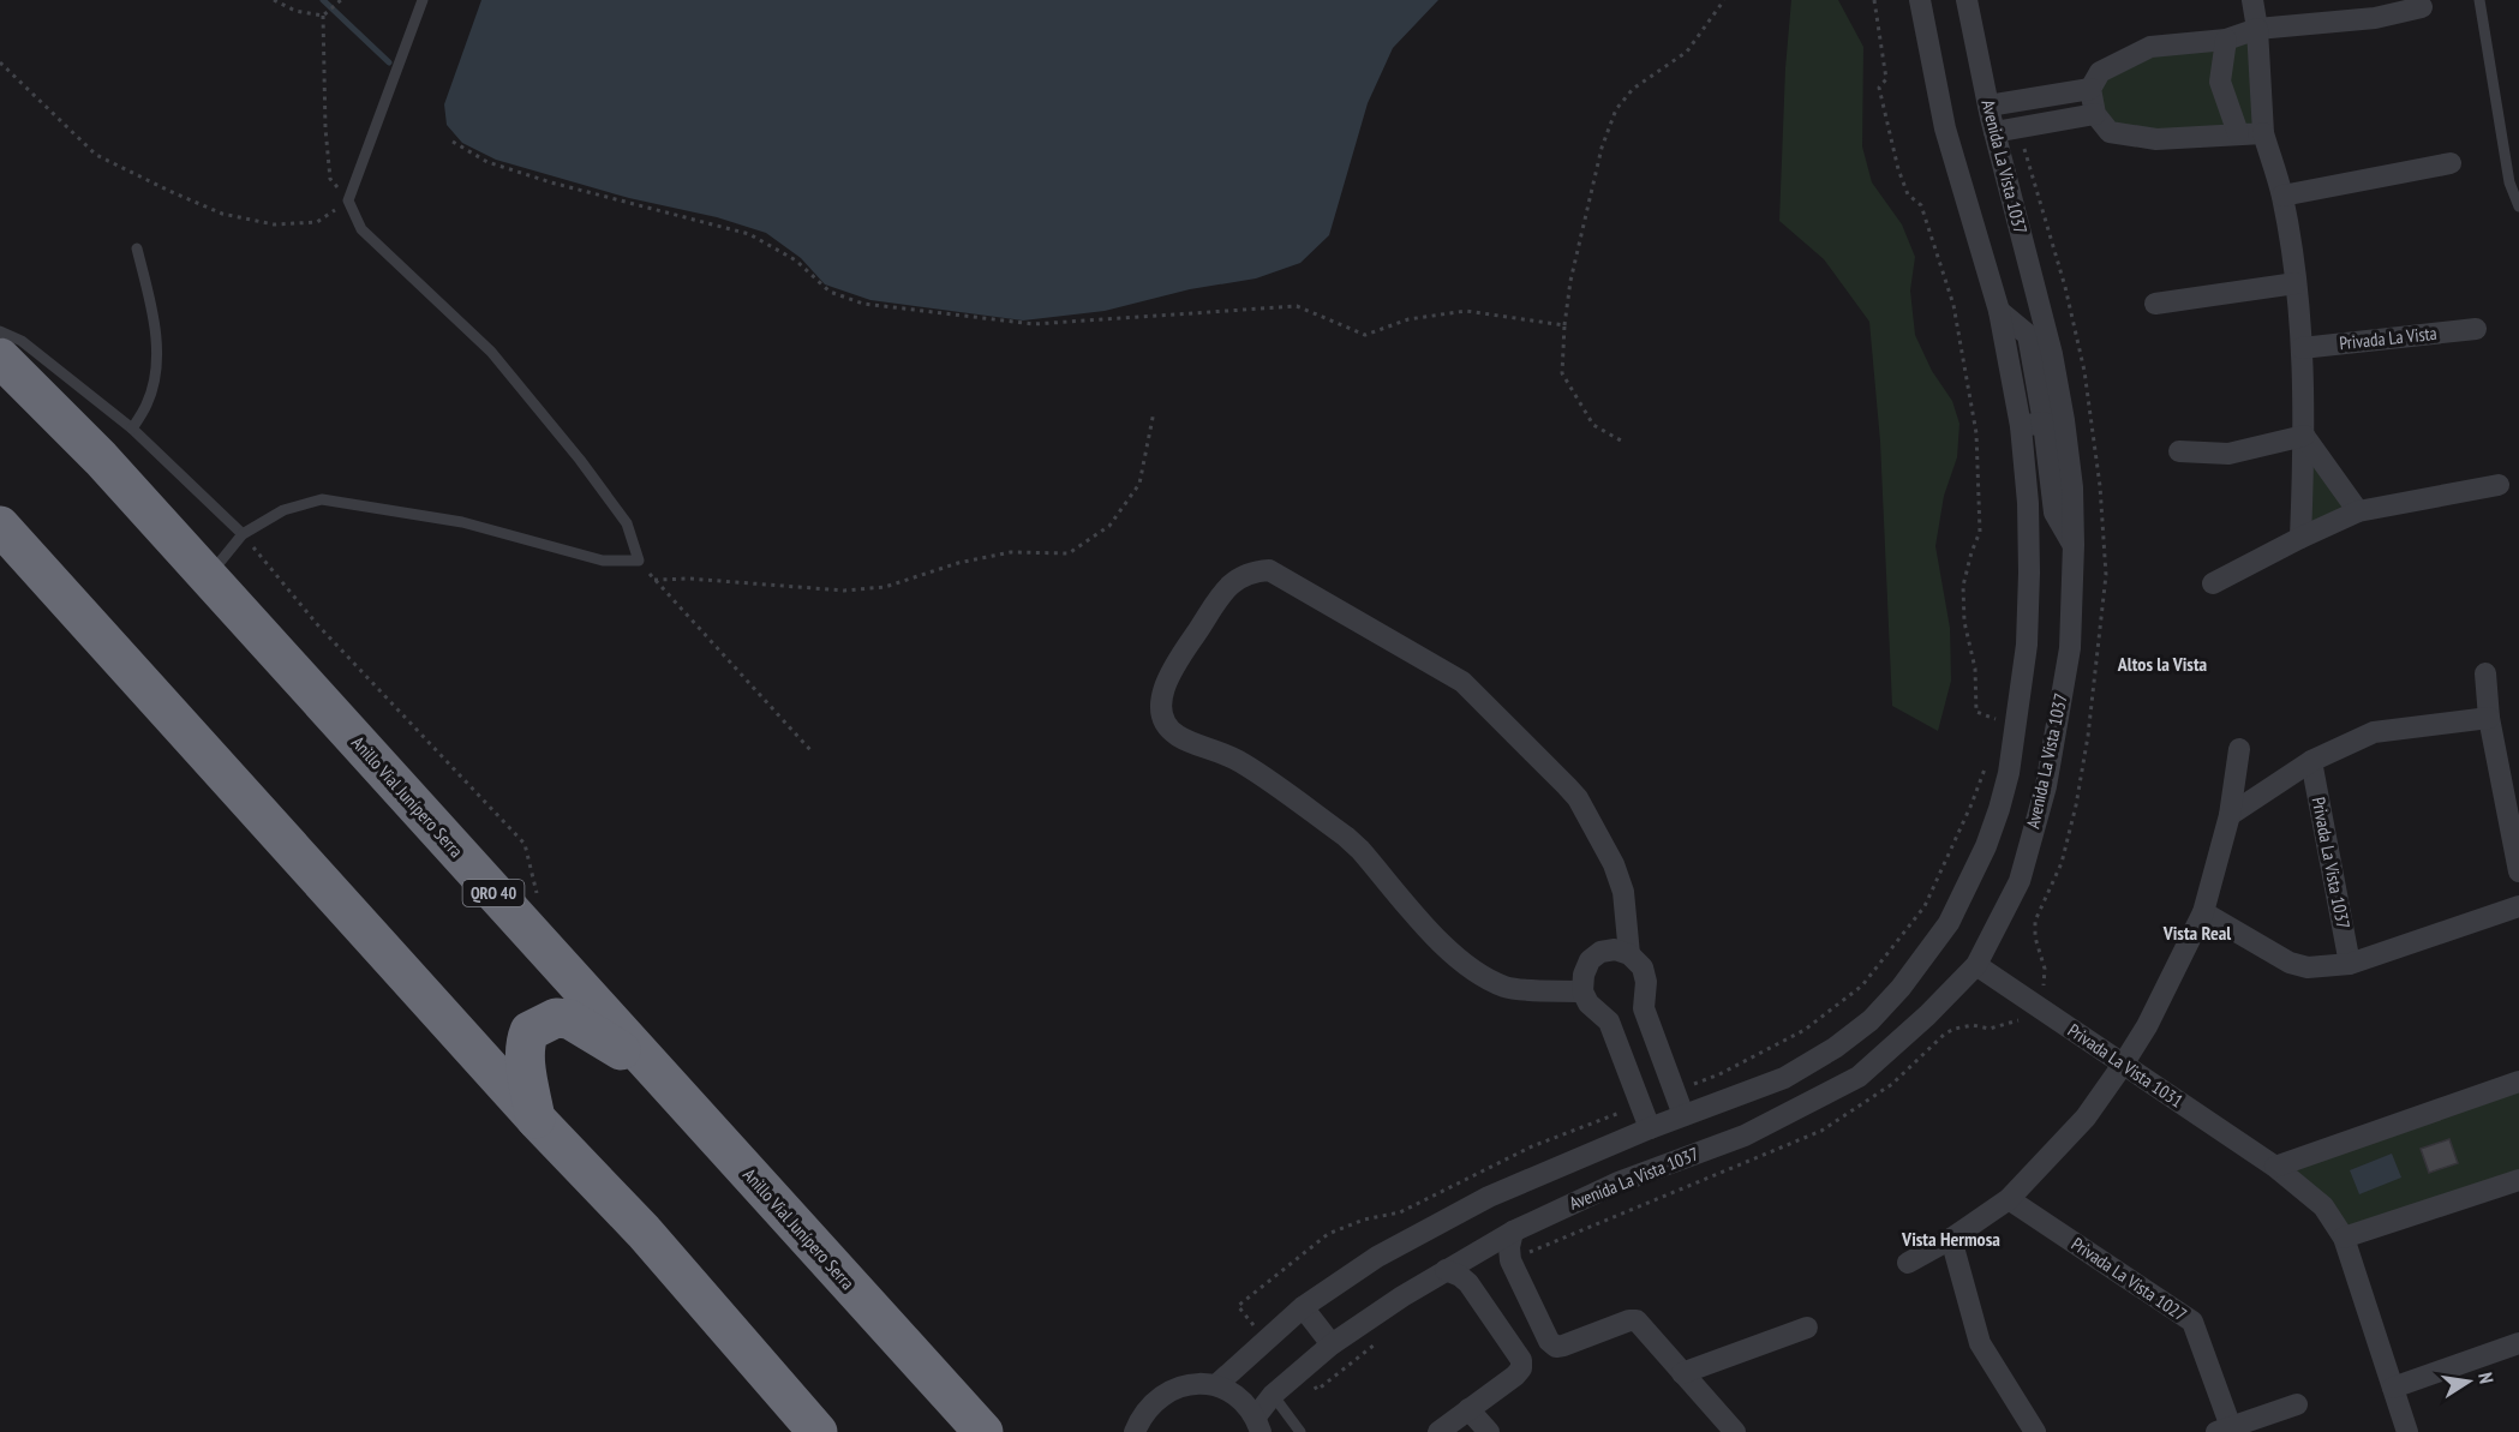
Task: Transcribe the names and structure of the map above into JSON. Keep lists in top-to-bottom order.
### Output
{
  "streets": {
    "highway": ["Anillo Vial Junípero Serra", "QRO 40"],
    "street": [
      "Avenida La Vista 1037",
      "Privada La Vista",
      "Privada La Vista 1037",
      "Privada La Vista 1031",
      "Privada La Vista 1027"
    ]
  },
  "crossings": [
    ["Avenida La Vista 1037", "Privada La Vista 1031"]
  ],
  "districts": ["Altos la Vista", "Vista Real", "Vista Hermosa"],
  "north": "right"
}
